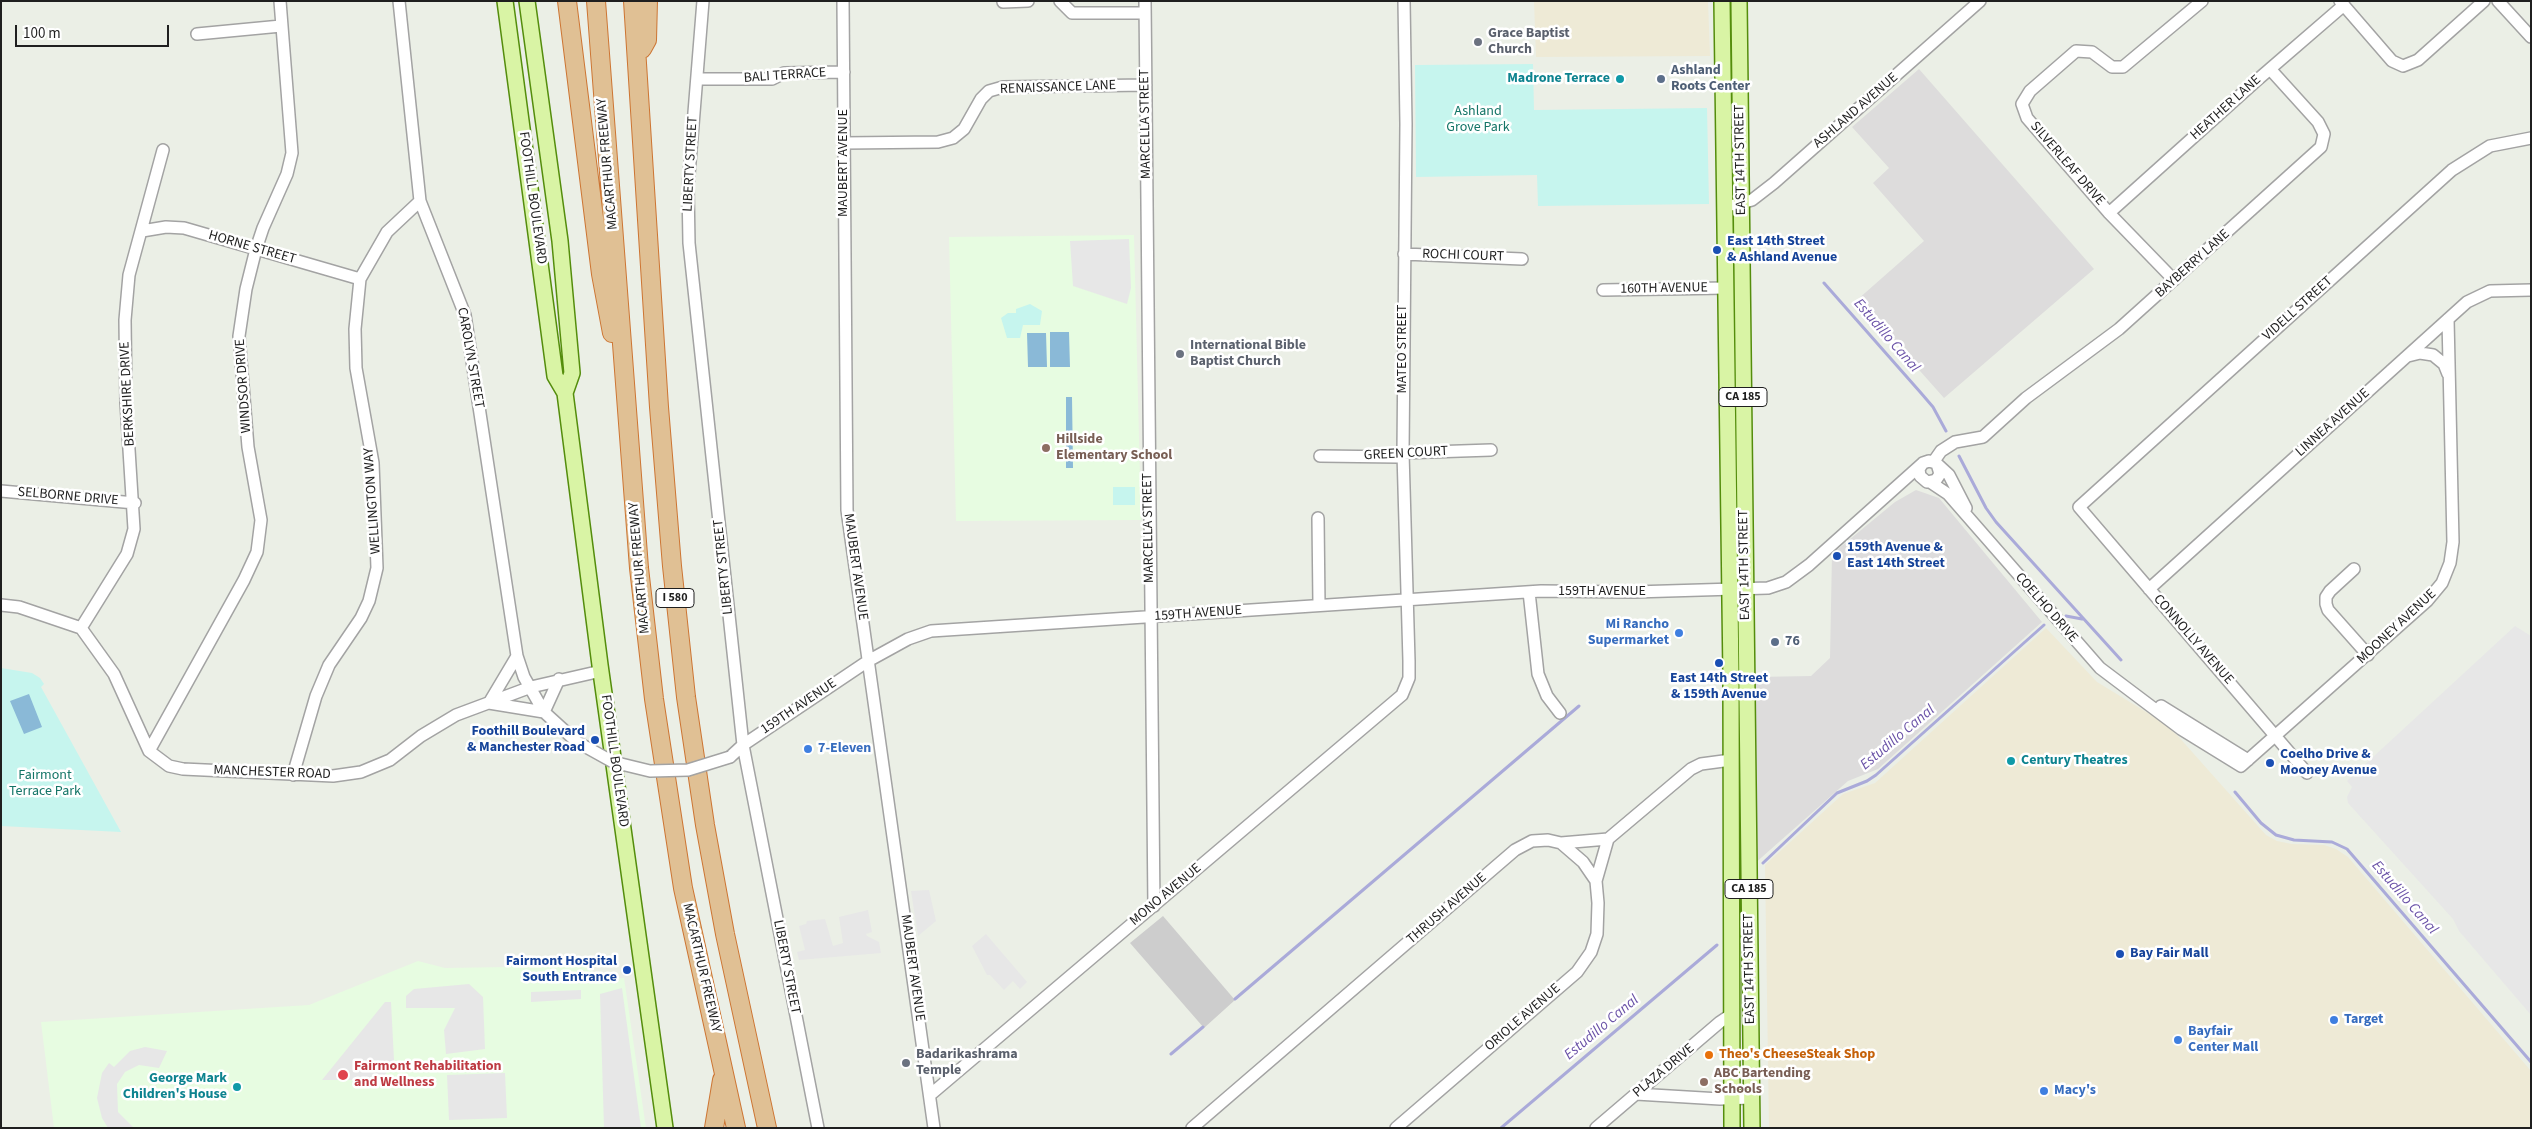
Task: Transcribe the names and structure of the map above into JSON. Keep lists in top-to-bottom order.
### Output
{
  "streets": {
    "highway": ["MACARTHUR FREEWAY", "I 580"],
    "main road": ["EAST 14TH STREET", "FOOTHILL BOULEVARD", "CA 185"],
    "street": [
      "BALI TERRACE",
      "RENAISSANCE LANE",
      "HEATHER LANE",
      "ASHLAND AVENUE",
      "MARCELLA STREET",
      "MAUBERT AVENUE",
      "LIBERTY STREET",
      "SILVERLEAF DRIVE",
      "HORNE STREET",
      "ROCHI COURT",
      "BAYBERRY LANE",
      "160TH AVENUE",
      "VIDELL STREET",
      "MATEO STREET",
      "CAROLYN STREET",
      "WINDSOR DRIVE",
      "BERKSHIRE DRIVE",
      "LINNEA AVENUE",
      "GREEN COURT",
      "SELBORNE DRIVE",
      "WELLINGTON WAY",
      "159TH AVENUE",
      "COELHO DRIVE",
      "MOONEY AVENUE",
      "CONNOLLY AVENUE",
      "MANCHESTER ROAD",
      "MONO AVENUE",
      "THRUSH AVENUE",
      "ORIOLE AVENUE",
      "PLAZA DRIVE"
    ]
  },
  "crossings": [
    ["BALI TERRACE", "MAUBERT AVENUE"],
    ["BALI TERRACE", "LIBERTY STREET"],
    ["RENAISSANCE LANE", "MARCELLA STREET"],
    ["RENAISSANCE LANE", "MAUBERT AVENUE"],
    ["HEATHER LANE", "SILVERLEAF DRIVE"],
    ["HEATHER LANE", "BAYBERRY LANE"],
    ["ASHLAND AVENUE", "EAST 14TH STREET"],
    ["MARCELLA STREET", "159TH AVENUE"],
    ["MARCELLA STREET", "MONO AVENUE"],
    ["EAST 14TH STREET", "160TH AVENUE"],
    ["EAST 14TH STREET", "159TH AVENUE"],
    ["EAST 14TH STREET", "PLAZA DRIVE"],
    ["MAUBERT AVENUE", "159TH AVENUE"],
    ["MAUBERT AVENUE", "MONO AVENUE"],
    ["LIBERTY STREET", "159TH AVENUE"],
    ["SILVERLEAF DRIVE", "BAYBERRY LANE"],
    ["FOOTHILL BOULEVARD", "MANCHESTER ROAD"],
    ["HORNE STREET", "WINDSOR DRIVE"],
    ["HORNE STREET", "BERKSHIRE DRIVE"],
    ["HORNE STREET", "WELLINGTON WAY"],
    ["ROCHI COURT", "MATEO STREET"],
    ["BAYBERRY LANE", "159TH AVENUE"],
    ["VIDELL STREET", "CONNOLLY AVENUE"],
    ["MATEO STREET", "GREEN COURT"],
    ["MATEO STREET", "159TH AVENUE"],
    ["MATEO STREET", "MONO AVENUE"],
    ["CAROLYN STREET", "WELLINGTON WAY"],
    ["CAROLYN STREET", "159TH AVENUE"],
    ["CAROLYN STREET", "MANCHESTER ROAD"],
    ["WINDSOR DRIVE", "MANCHESTER ROAD"],
    ["BERKSHIRE DRIVE", "SELBORNE DRIVE"],
    ["BERKSHIRE DRIVE", "MANCHESTER ROAD"],
    ["LINNEA AVENUE", "MOONEY AVENUE"],
    ["LINNEA AVENUE", "CONNOLLY AVENUE"],
    ["WELLINGTON WAY", "MANCHESTER ROAD"],
    ["159TH AVENUE", "COELHO DRIVE"],
    ["159TH AVENUE", "MANCHESTER ROAD"],
    ["COELHO DRIVE", "MOONEY AVENUE"],
    ["MOONEY AVENUE", "CONNOLLY AVENUE"],
    ["THRUSH AVENUE", "ORIOLE AVENUE"]
  ],
  "water": ["Estudillo Canal"],
  "parks": ["Ashland Grove Park", "Fairmont Terrace Park"],
  "places": [
    "Grace Baptist Church",
    "Madrone Terrace",
    "Ashland Roots Center",
    "East 14th Street & Ashland Avenue",
    "International Bible Baptist Church",
    "Hillside Elementary School",
    "159th Avenue & East 14th Street",
    "Mi Rancho Supermarket",
    "76",
    "East 14th Street & 159th Avenue",
    "Foothill Boulevard & Manchester Road",
    "7-Eleven",
    "Century Theatres",
    "Coelho Drive & Mooney Avenue",
    "Bay Fair Mall",
    "Fairmont Hospital South Entrance",
    "Target",
    "Bayfair Center Mall",
    "Theo's CheeseSteak Shop",
    "Badarikashrama Temple",
    "Fairmont Rehabilitation and Wellness",
    "ABC Bartending Schools",
    "George Mark Children's House",
    "Macy's"
  ],
  "scale_bar": "100 m"
}
